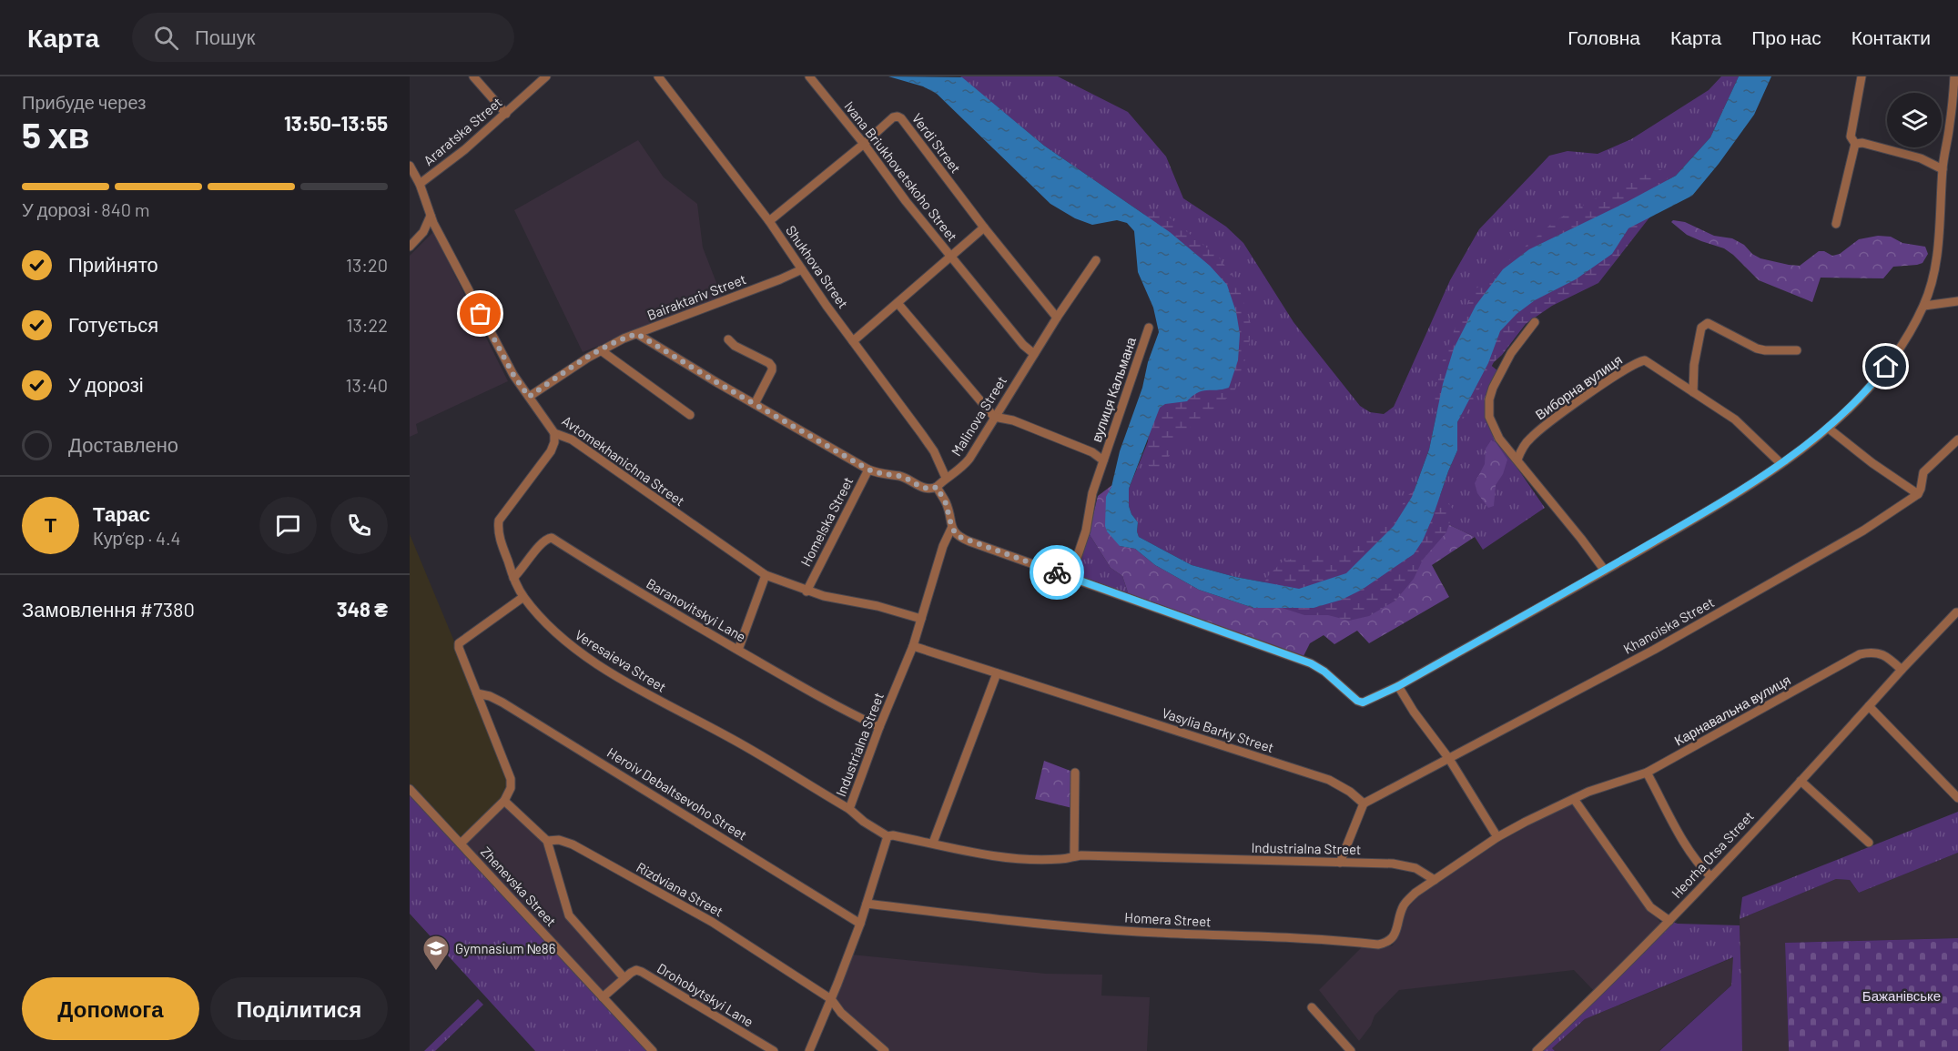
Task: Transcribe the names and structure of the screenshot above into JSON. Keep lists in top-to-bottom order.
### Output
{
  "streets": {
    "street": [
      "Araratska Street",
      "Verdi Street",
      "Ivana Briukhovetskoho Street",
      "Shukhova Street",
      "Bairaktariv Street",
      "Виборна вулиця",
      "вулиця Кальмана",
      "Malinova Street",
      "Avtomekhanichna Street",
      "Homelska Street",
      "Baranovitskyi Lane",
      "Khanoiska Street",
      "Veresaieva Street",
      "Карнавальна вулиця",
      "Vasylia Barky Street",
      "Industrialna Street",
      "Heroiv Debaltsevoho Street",
      "Heorha Otsa Street",
      "Zhenevska Street",
      "Rizdviana Street",
      "Homera Street",
      "Drohobytskyi Lane"
    ]
  },
  "crossings": [
    ["Araratska Street", "Avtomekhanichna Street"],
    ["Verdi Street", "Ivana Briukhovetskoho Street"],
    ["Verdi Street", "Shukhova Street"],
    ["Verdi Street", "Malinova Street"],
    ["Ivana Briukhovetskoho Street", "Shukhova Street"],
    ["Ivana Briukhovetskoho Street", "Malinova Street"],
    ["Shukhova Street", "Bairaktariv Street"],
    ["Shukhova Street", "Malinova Street"],
    ["Bairaktariv Street", "Avtomekhanichna Street"],
    ["вулиця Кальмана", "Malinova Street"],
    ["Malinova Street", "Homelska Street"],
    ["Avtomekhanichna Street", "Homelska Street"],
    ["Avtomekhanichna Street", "Veresaieva Street"],
    ["Avtomekhanichna Street", "Industrialna Street"],
    ["Baranovitskyi Lane", "Veresaieva Street"],
    ["Baranovitskyi Lane", "Industrialna Street"],
    ["Khanoiska Street", "Vasylia Barky Street"],
    ["Veresaieva Street", "Industrialna Street"],
    ["Карнавальна вулиця", "Heorha Otsa Street"],
    ["Карнавальна вулиця", "Homera Street"],
    ["Vasylia Barky Street", "Industrialna Street"],
    ["Industrialna Street", "Homera Street"]
  ],
  "parks": ["Бажанівське"],
  "places": {
    "school or university": ["Gymnasium №86"]
  },
  "page": {
    "header": "Карта",
    "search": "Пошук",
    "nav": [
      "Головна",
      "Карта",
      "Про нас",
      "Контакти"
    ],
    "heading": ["5 хв", "Прибуде через", "13:50–13:55"],
    "panel": [
      "Тарас",
      "Кур’єр · 4.4",
      "Замовлення #7380",
      "348 ₴"
    ],
    "bar": "У дорозі · 840 m",
    "list": [
      ["Прийнято", "13:20"],
      ["Готується", "13:22"],
      ["У дорозі", "13:40"],
      "Доставлено"
    ],
    "round": "Т",
    "buttons": ["Допомога", "Поділитися"]
  }
}
